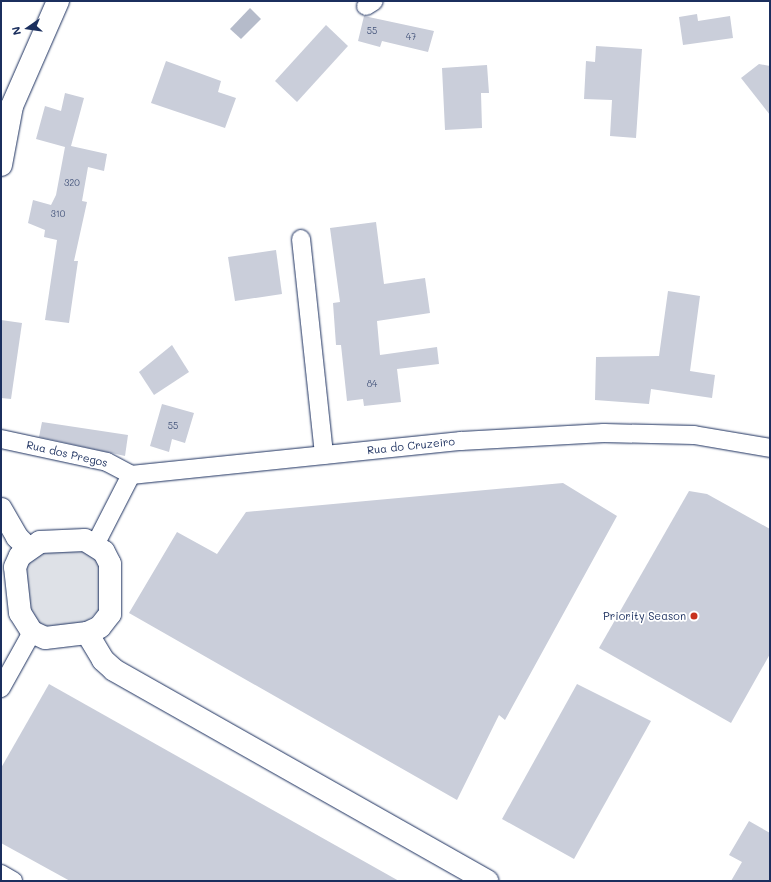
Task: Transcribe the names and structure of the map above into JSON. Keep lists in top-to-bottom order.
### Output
{
  "streets": {
    "street": ["Rua do Cruzeiro", "Rua dos Pregos"]
  },
  "crossings": [
    ["Rua do Cruzeiro", "Rua dos Pregos"]
  ],
  "places": ["Priority Season"],
  "house_numbers": [
    "55",
    "47",
    "320",
    "310",
    "84",
    "55"
  ],
  "north": "left"
}
